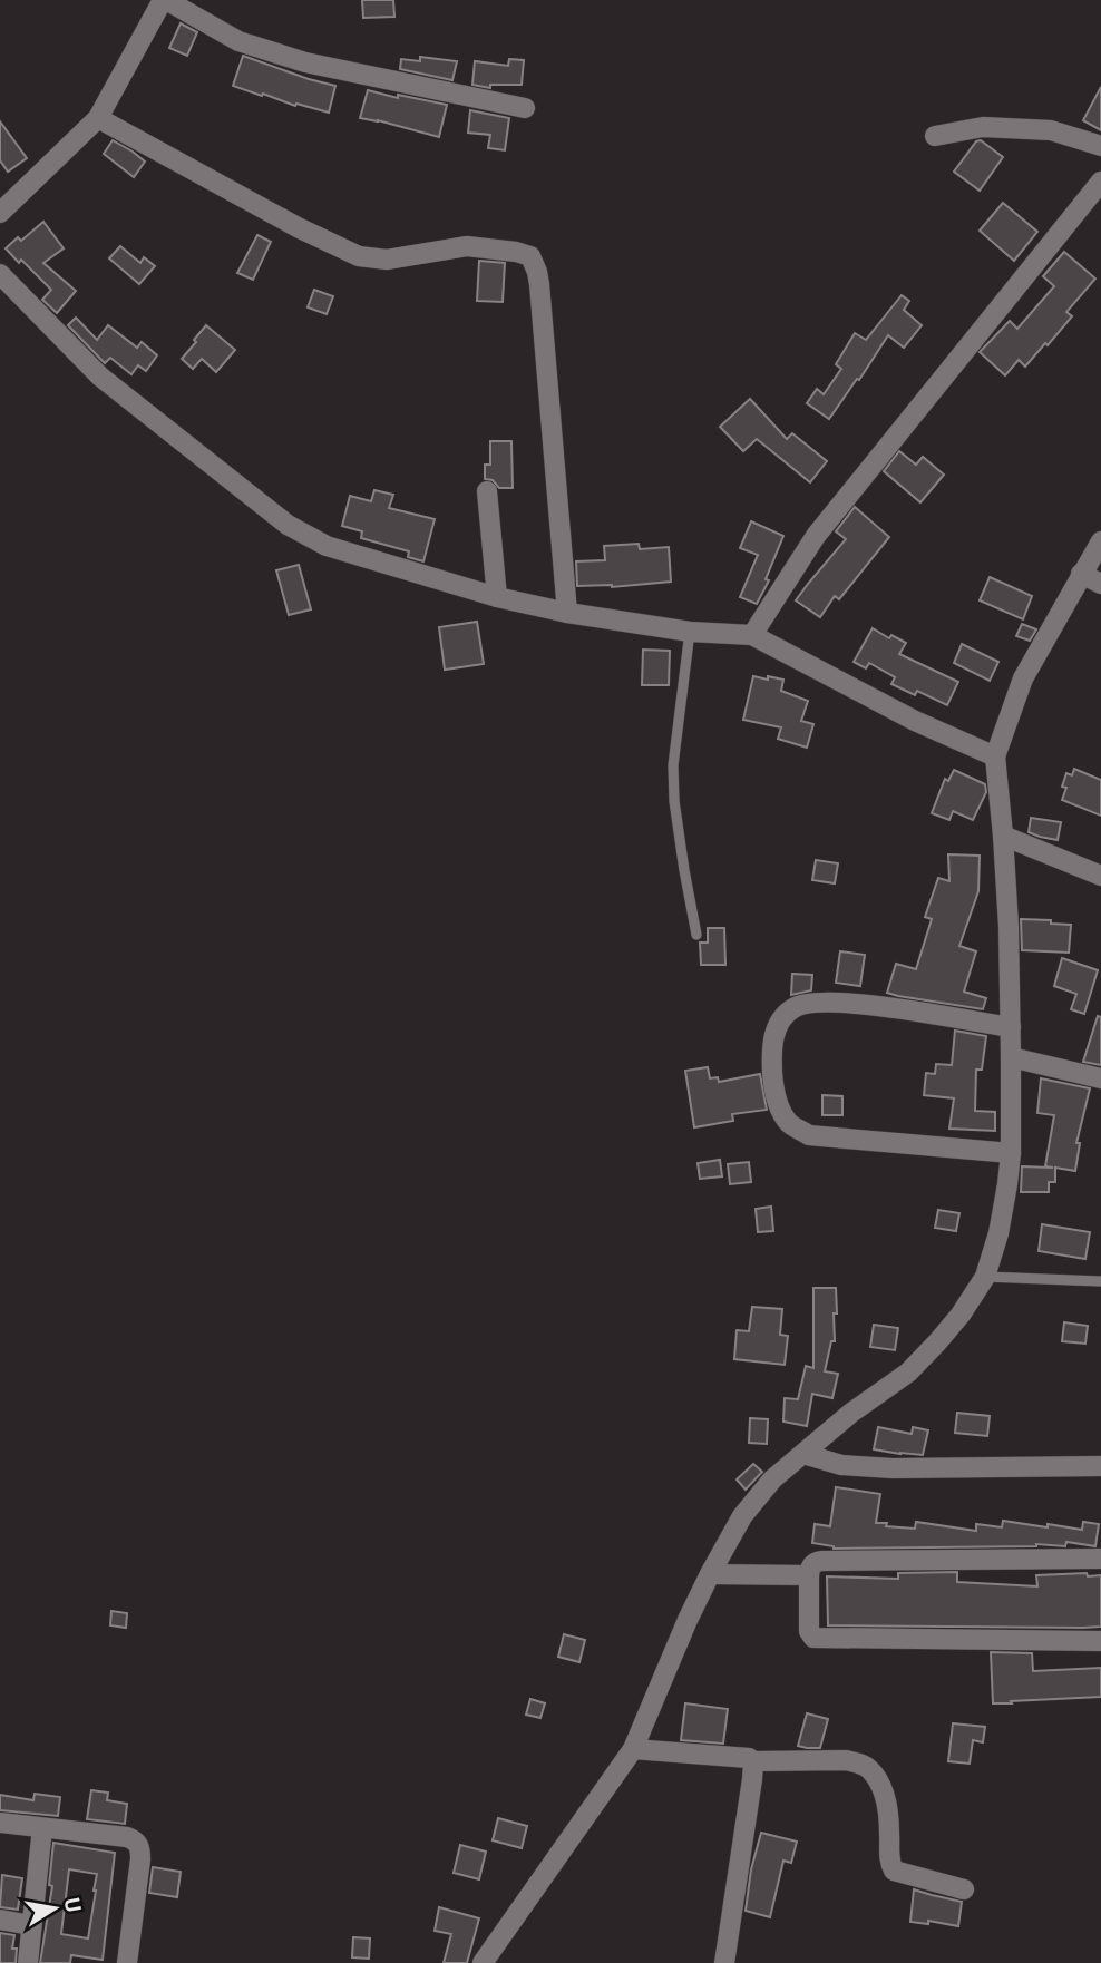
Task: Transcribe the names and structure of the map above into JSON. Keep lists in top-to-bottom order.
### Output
{
  "north": "right"
}
